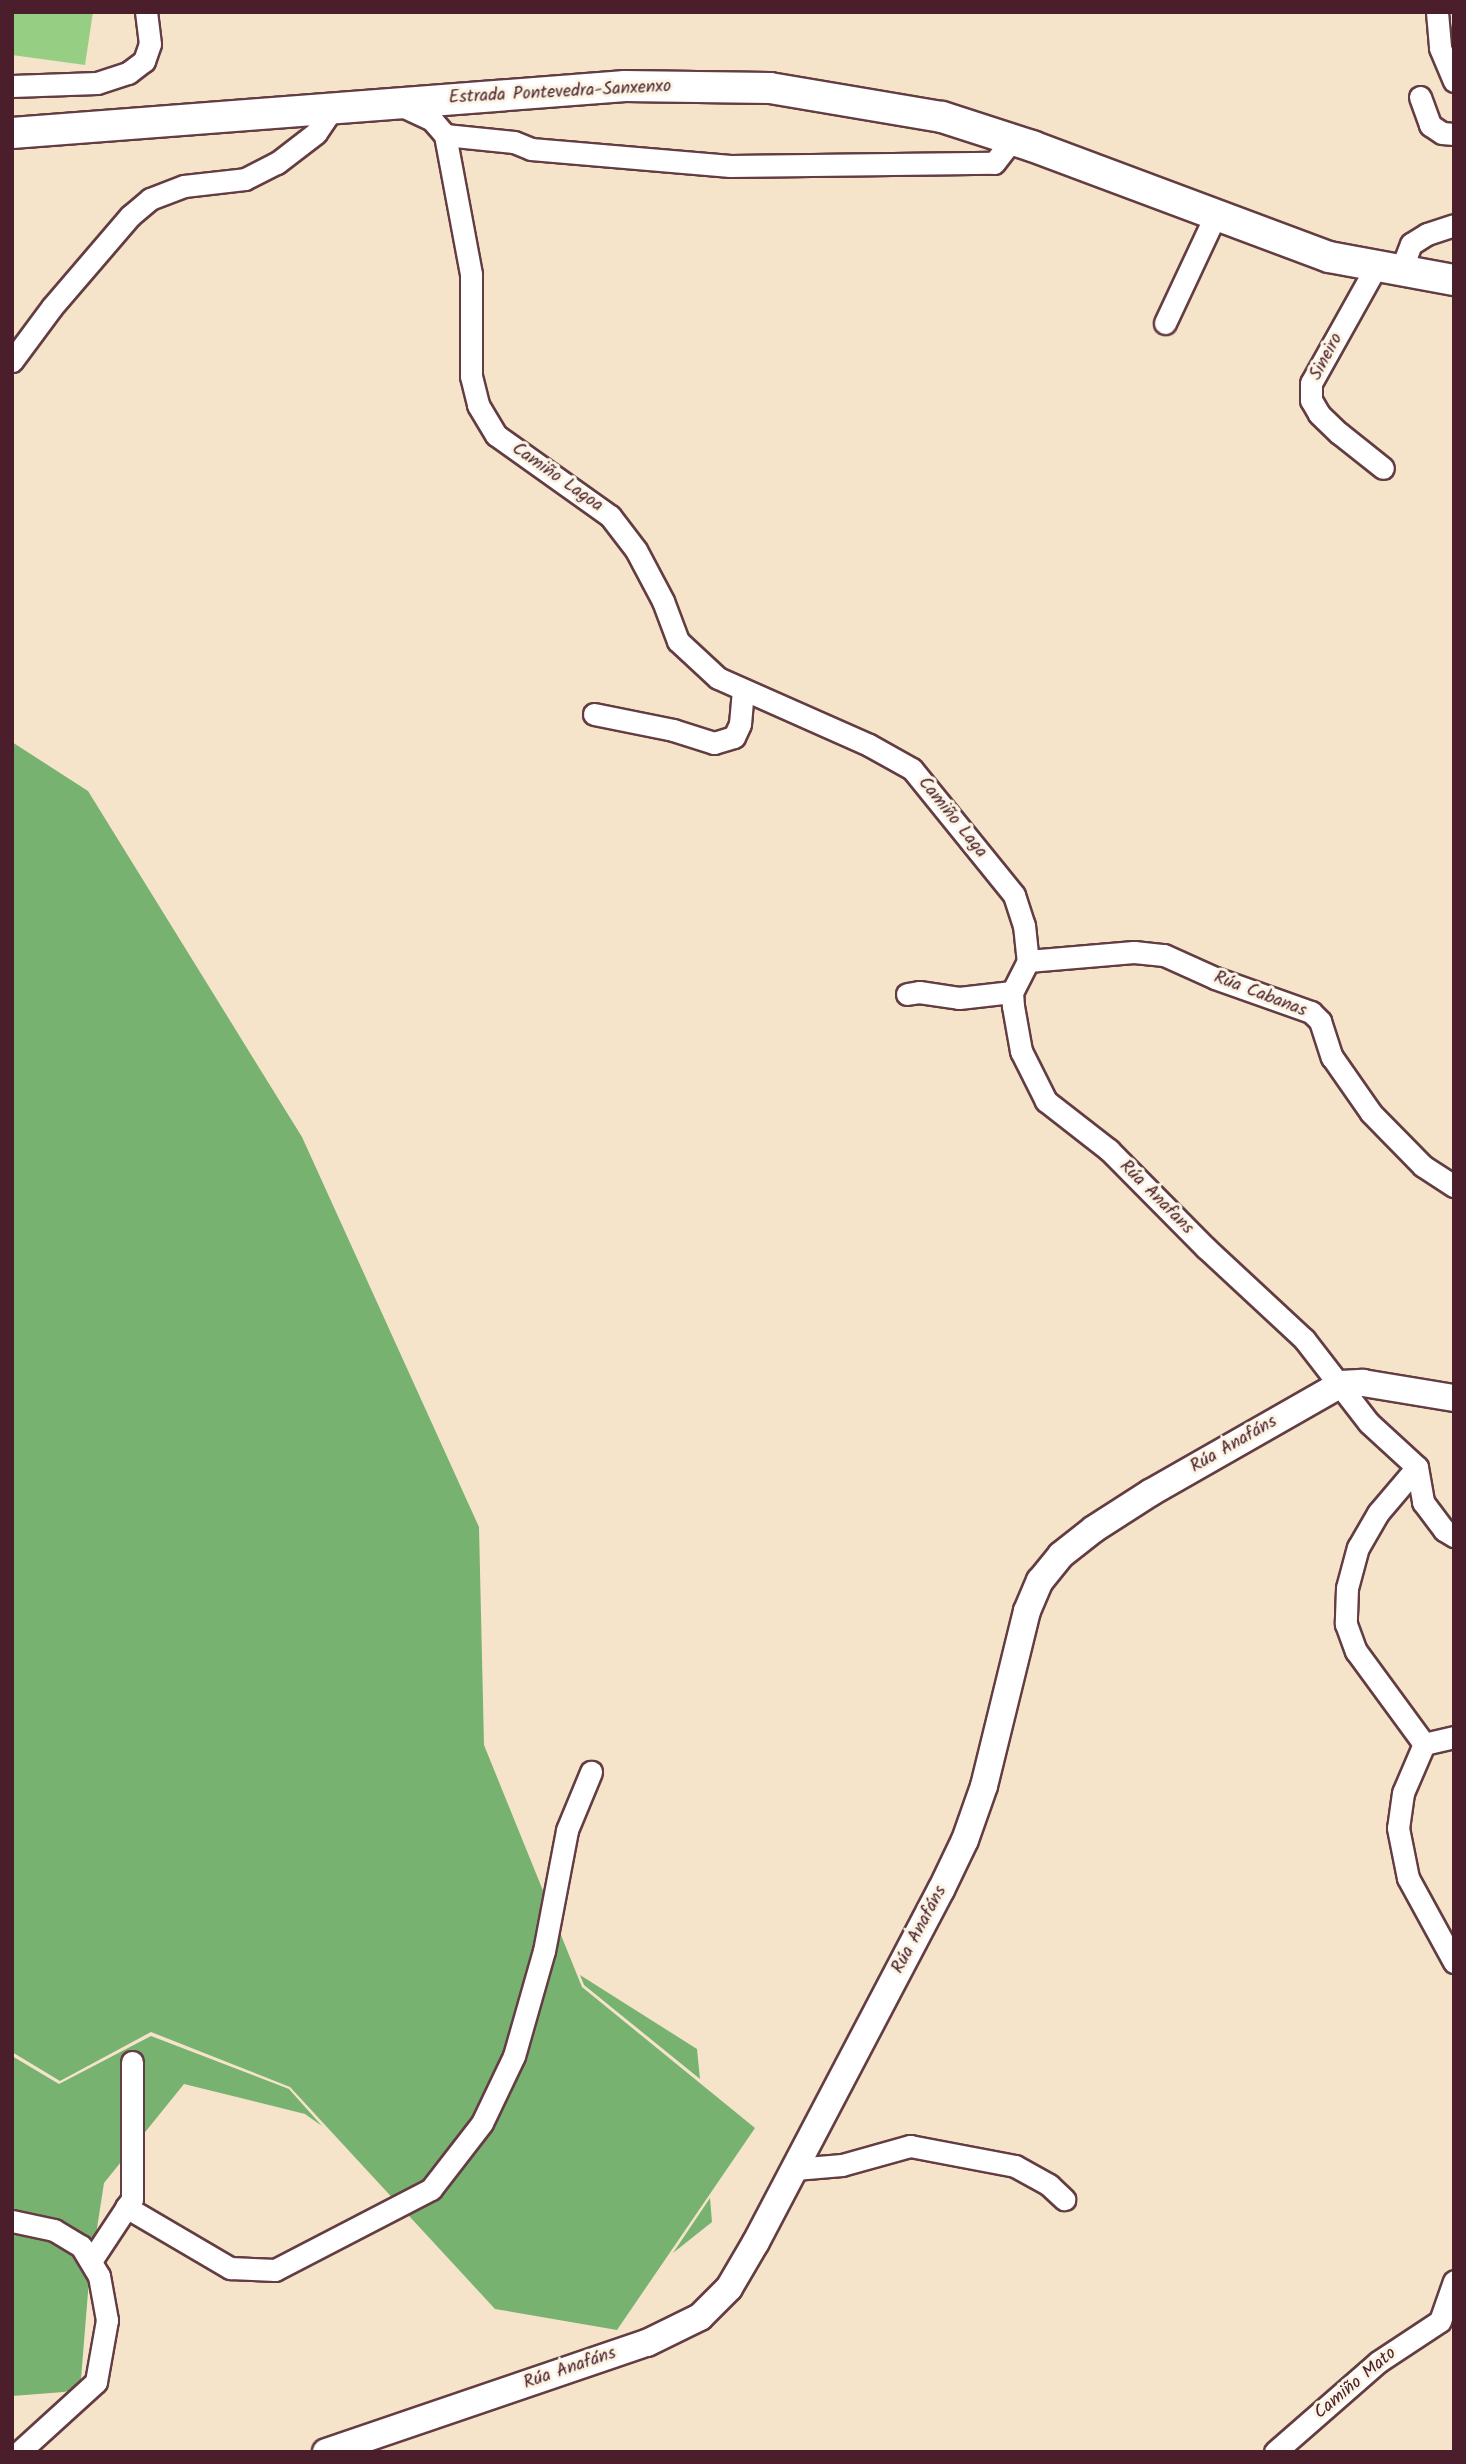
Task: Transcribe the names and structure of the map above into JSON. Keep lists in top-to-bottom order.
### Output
{
  "streets": {
    "main road": ["Estrada Pontevedra-Sanxenxo"],
    "street": [
      "Sineiro",
      "Camiño Lagoa",
      "Camiño Laga",
      "Rúa Cabanas",
      "Rúa Anafans",
      "Rúa Anafáns",
      "Camiño Mato"
    ]
  },
  "crossings": [
    ["Estrada Pontevedra-Sanxenxo", "Sineiro"],
    ["Camiño Lagoa", "Camiño Laga"],
    ["Camiño Laga", "Rúa Cabanas"],
    ["Rúa Anafans", "Rúa Anafáns"]
  ]
}
